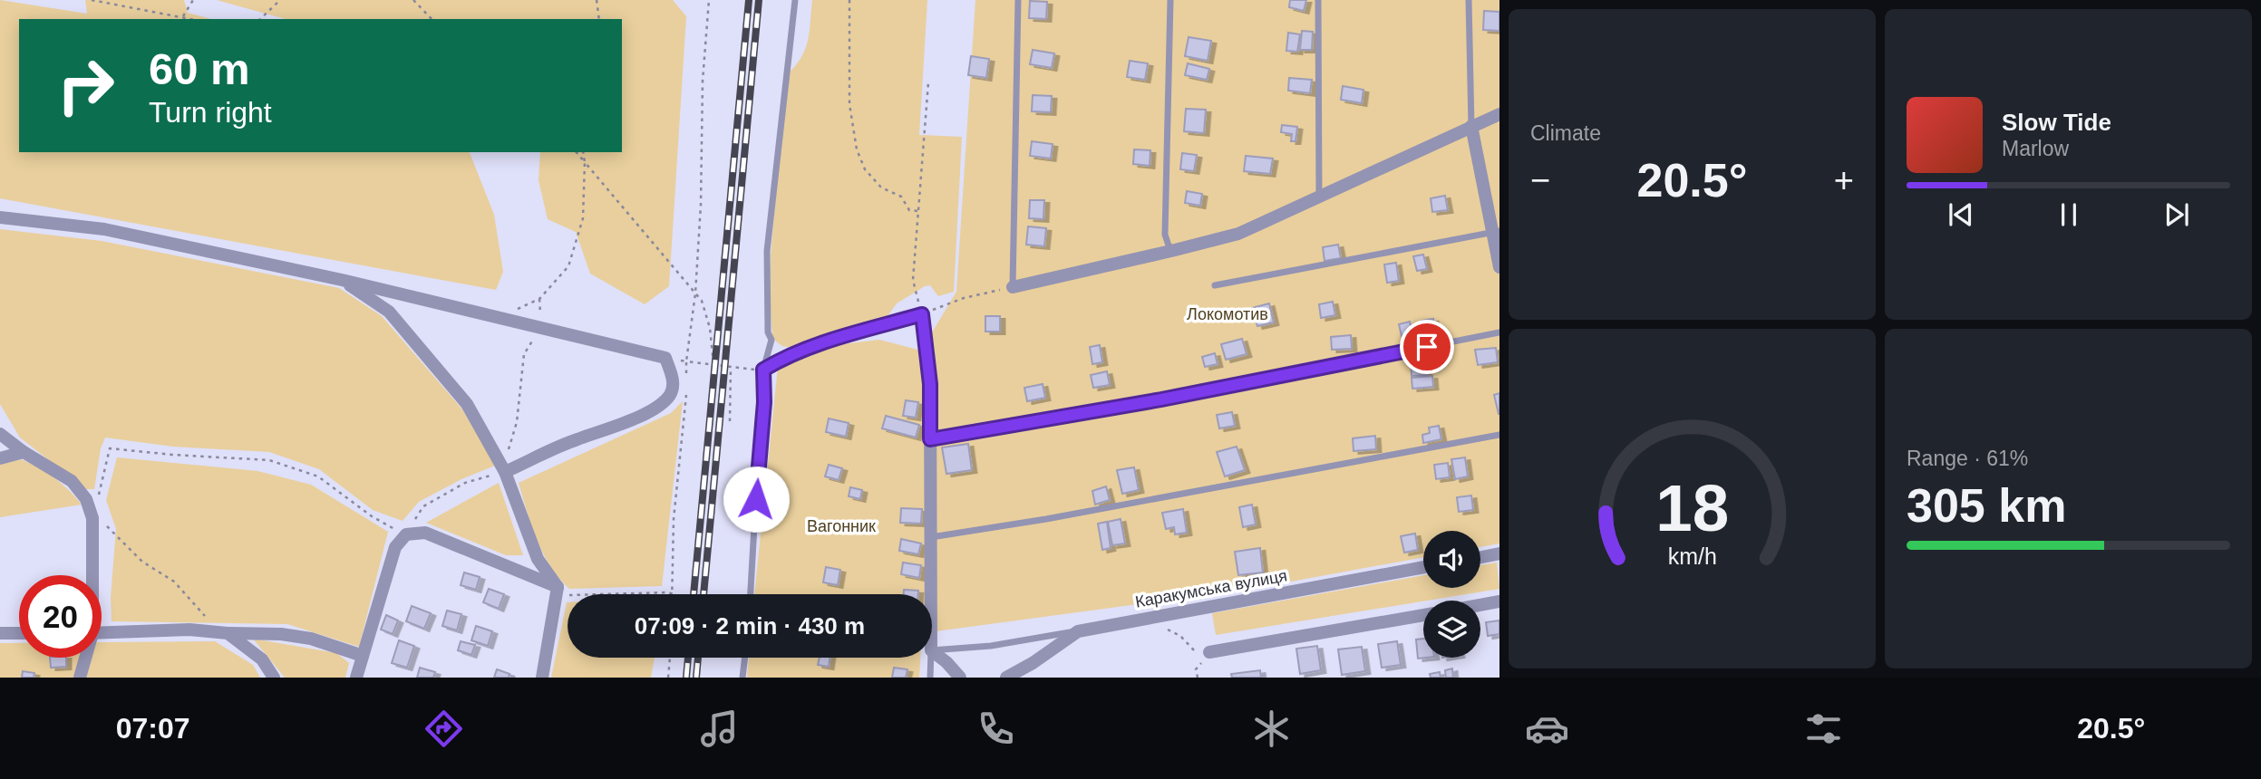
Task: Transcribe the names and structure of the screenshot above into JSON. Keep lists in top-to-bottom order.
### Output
{
  "streets": {
    "street": ["Каракумська вулиця"]
  },
  "parks": ["Локомотив", "Вагонник"],
  "page": {
    "tile": [
      "Climate",
      ["Range · 61%", "305 km"]
    ],
    "turn": ["60 m", "Turn right"],
    "song": ["Slow Tide", "Marlow"],
    "heat": ["−", "20.5°", "+"],
    "limit": "20",
    "trip": "07:09 · 2 min · 430 m",
    "tabs": ["07:07", "20.5°"],
    "gauge": ["18", "km/h"]
  }
}
